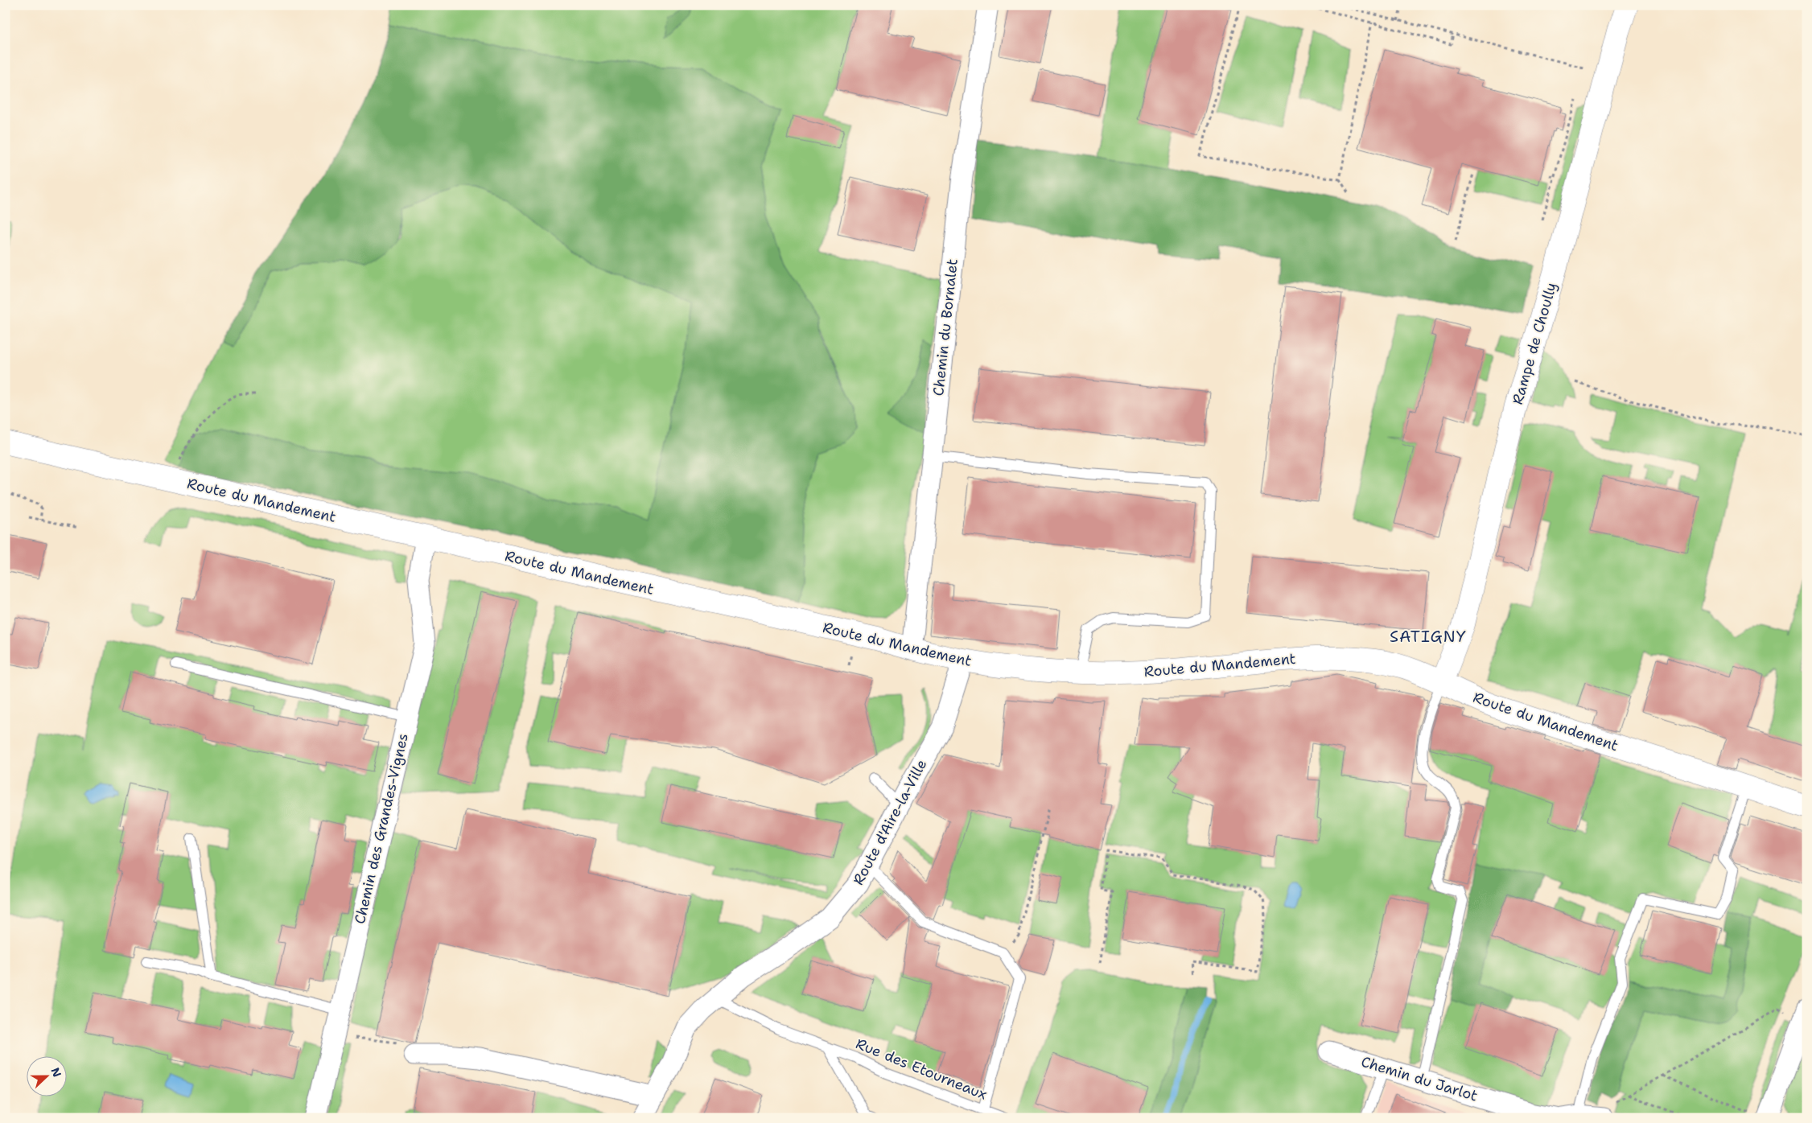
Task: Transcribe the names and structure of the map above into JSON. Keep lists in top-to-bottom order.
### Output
{
  "streets": {
    "street": [
      "Chemin du Bornalet",
      "Rampe de Choully",
      "Route du Mandement",
      "Route d'Aire-la-Ville",
      "Chemin des Grandes-Vignes",
      "Chemin du Jarlot"
    ],
    "lane": ["Rue des Etourneaux"]
  },
  "crossings": [
    ["Chemin du Bornalet", "Route du Mandement"],
    ["Rampe de Choully", "Route du Mandement"],
    ["Route du Mandement", "Route d'Aire-la-Ville"],
    ["Route du Mandement", "Chemin des Grandes-Vignes"],
    ["Route d'Aire-la-Ville", "Rue des Etourneaux"]
  ],
  "districts": ["SATIGNY"],
  "north": "right"
}
